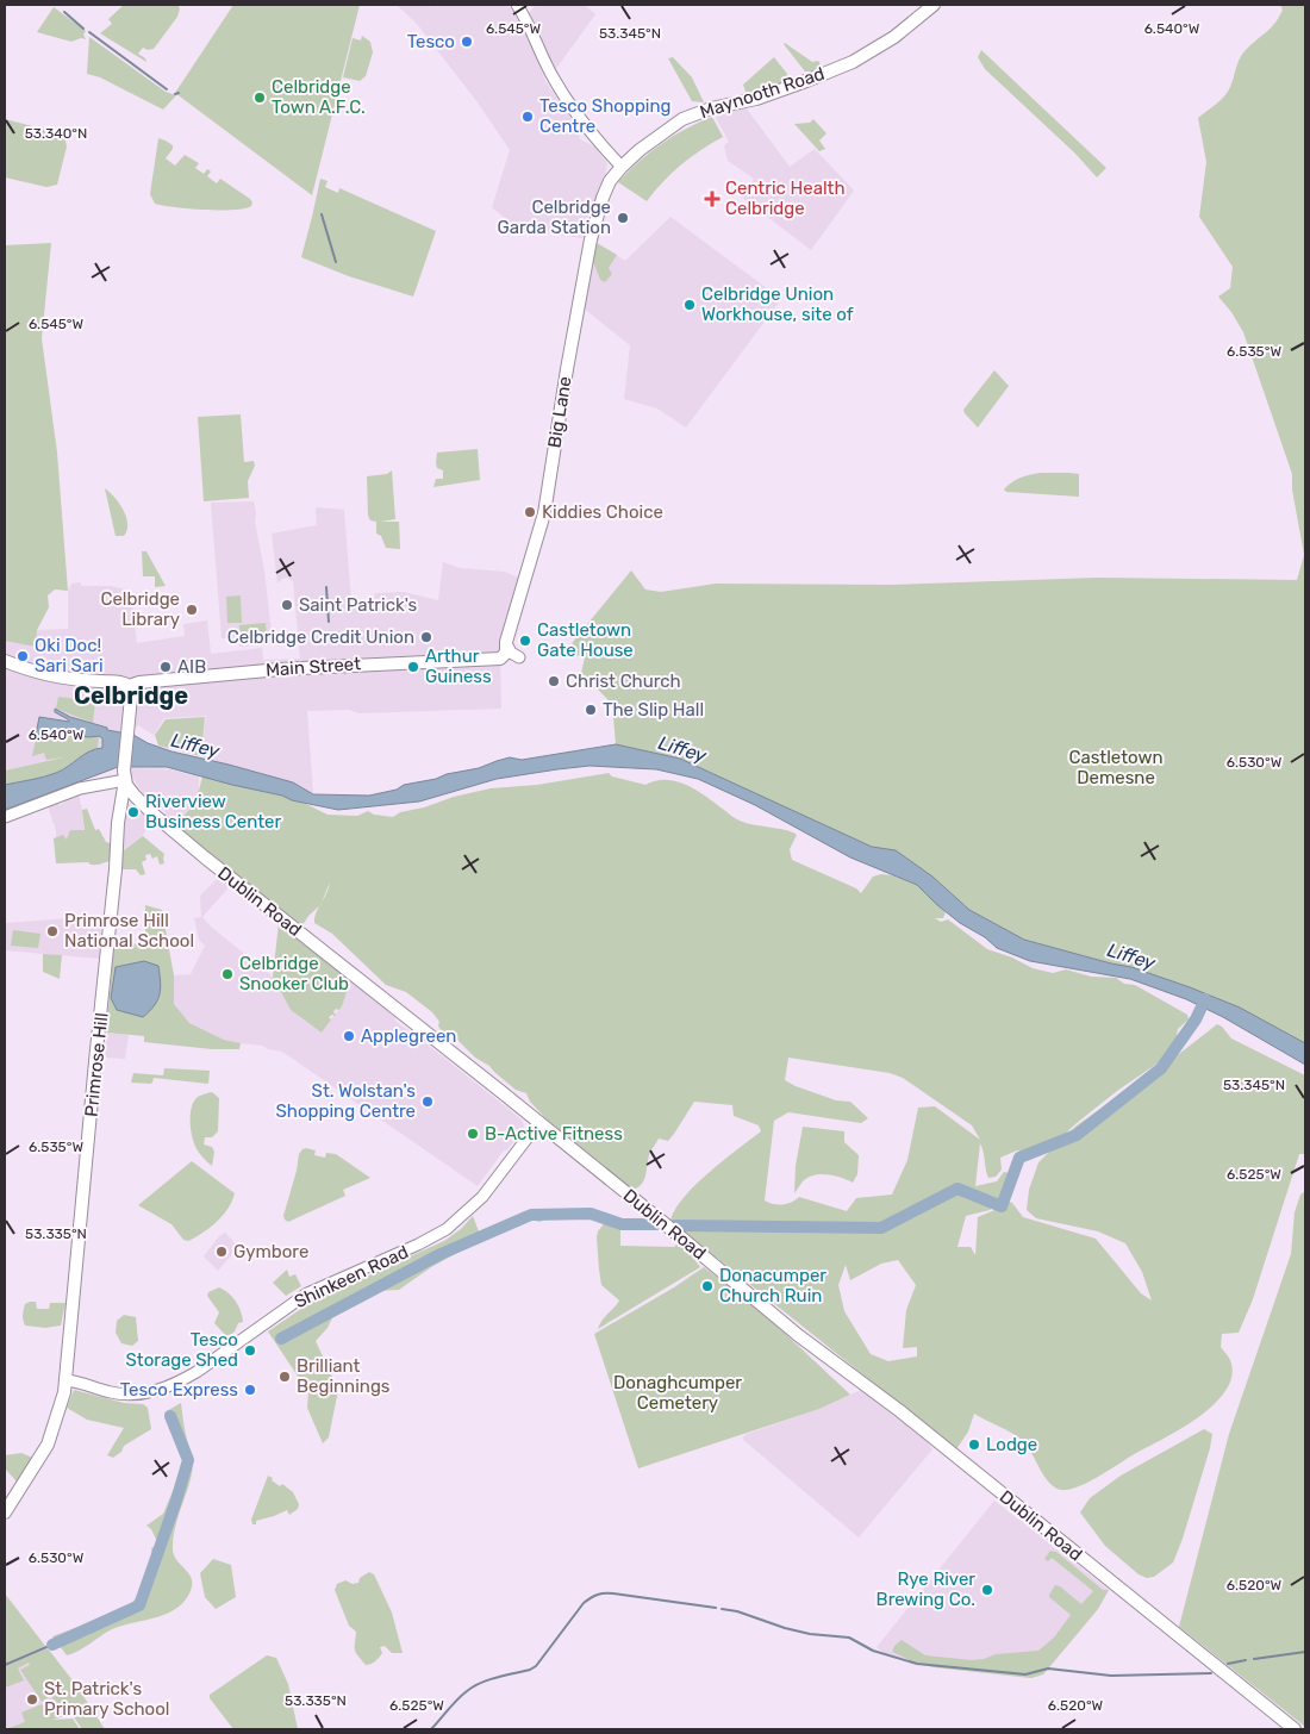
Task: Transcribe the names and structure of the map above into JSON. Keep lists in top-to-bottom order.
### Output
{
  "streets": {
    "main road": [
      "Maynooth Road",
      "Big Lane",
      "Main Street",
      "Dublin Road",
      "Primrose Hill"
    ],
    "street": ["Shinkeen Road"]
  },
  "crossings": [
    ["Maynooth Road", "Big Lane"],
    ["Big Lane", "Main Street"],
    ["Main Street", "Primrose Hill"],
    ["Dublin Road", "Primrose Hill"],
    ["Dublin Road", "Shinkeen Road"],
    ["Primrose Hill", "Shinkeen Road"]
  ],
  "districts": ["Celbridge"],
  "water": ["Liffey"],
  "parks": ["Castletown Demesne", "Donaghcumper Cemetery"],
  "places": {
    "other": [
      "Tesco",
      "Celbridge Town A.F.C.",
      "Tesco Shopping Centre",
      "Celbridge Garda Station",
      "Celbridge Union Workhouse, site of",
      "Kiddies Choice",
      "Saint Patrick's",
      "Celbridge Library",
      "Celbridge Credit Union",
      "Castletown Gate House",
      "Oki Doc! Sari Sari",
      "AIB",
      "Arthur Guiness",
      "Christ Church",
      "The Slip Hall",
      "Riverview Business Center",
      "Primrose Hill National School",
      "Celbridge Snooker Club",
      "Applegreen",
      "St. Wolstan's Shopping Centre",
      "B-Active Fitness",
      "Gymbore",
      "Donacumper Church Ruin",
      "Tesco Storage Shed",
      "Brilliant Beginnings",
      "Tesco Express",
      "Lodge",
      "Rye River Brewing Co.",
      "St. Patrick's Primary School"
    ],
    "health": ["Centric Health Celbridge"]
  },
  "coordinates": [
    "6.545°W",
    "6.540°W",
    "53.345°N",
    "53.340°N",
    "6.535°W",
    "6.530°W",
    "6.525°W",
    "53.335°N",
    "6.520°W"
  ]
}
